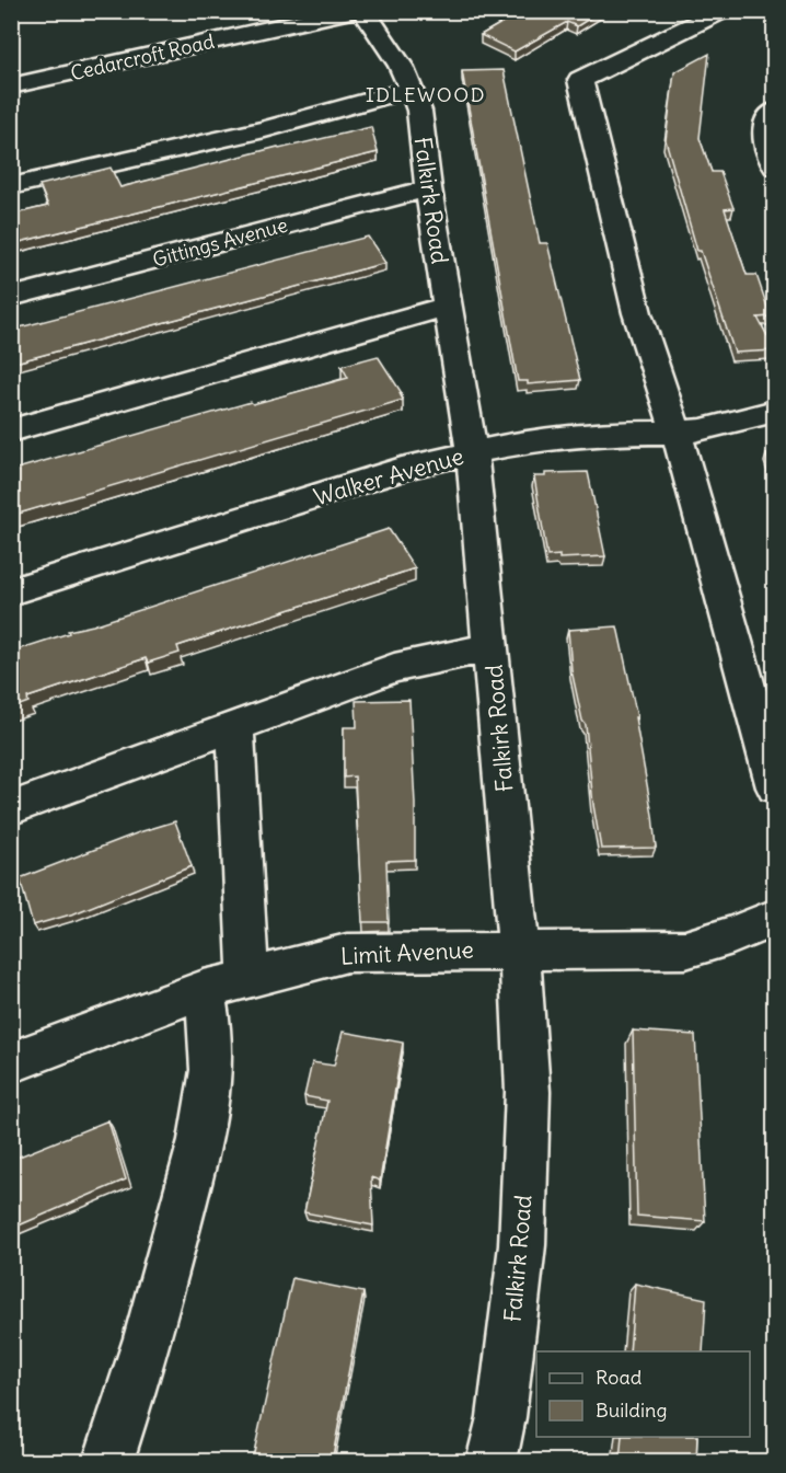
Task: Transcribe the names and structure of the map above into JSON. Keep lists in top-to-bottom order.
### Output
{
  "streets": {
    "street": [
      "Cedarcroft Road",
      "Falkirk Road",
      "Gittings Avenue",
      "Walker Avenue",
      "Limit Avenue"
    ]
  },
  "crossings": [
    ["Falkirk Road", "Gittings Avenue"],
    ["Falkirk Road", "Walker Avenue"],
    ["Falkirk Road", "Limit Avenue"]
  ],
  "districts": ["IDLEWOOD"],
  "legend": ["Road", "Building"]
}
